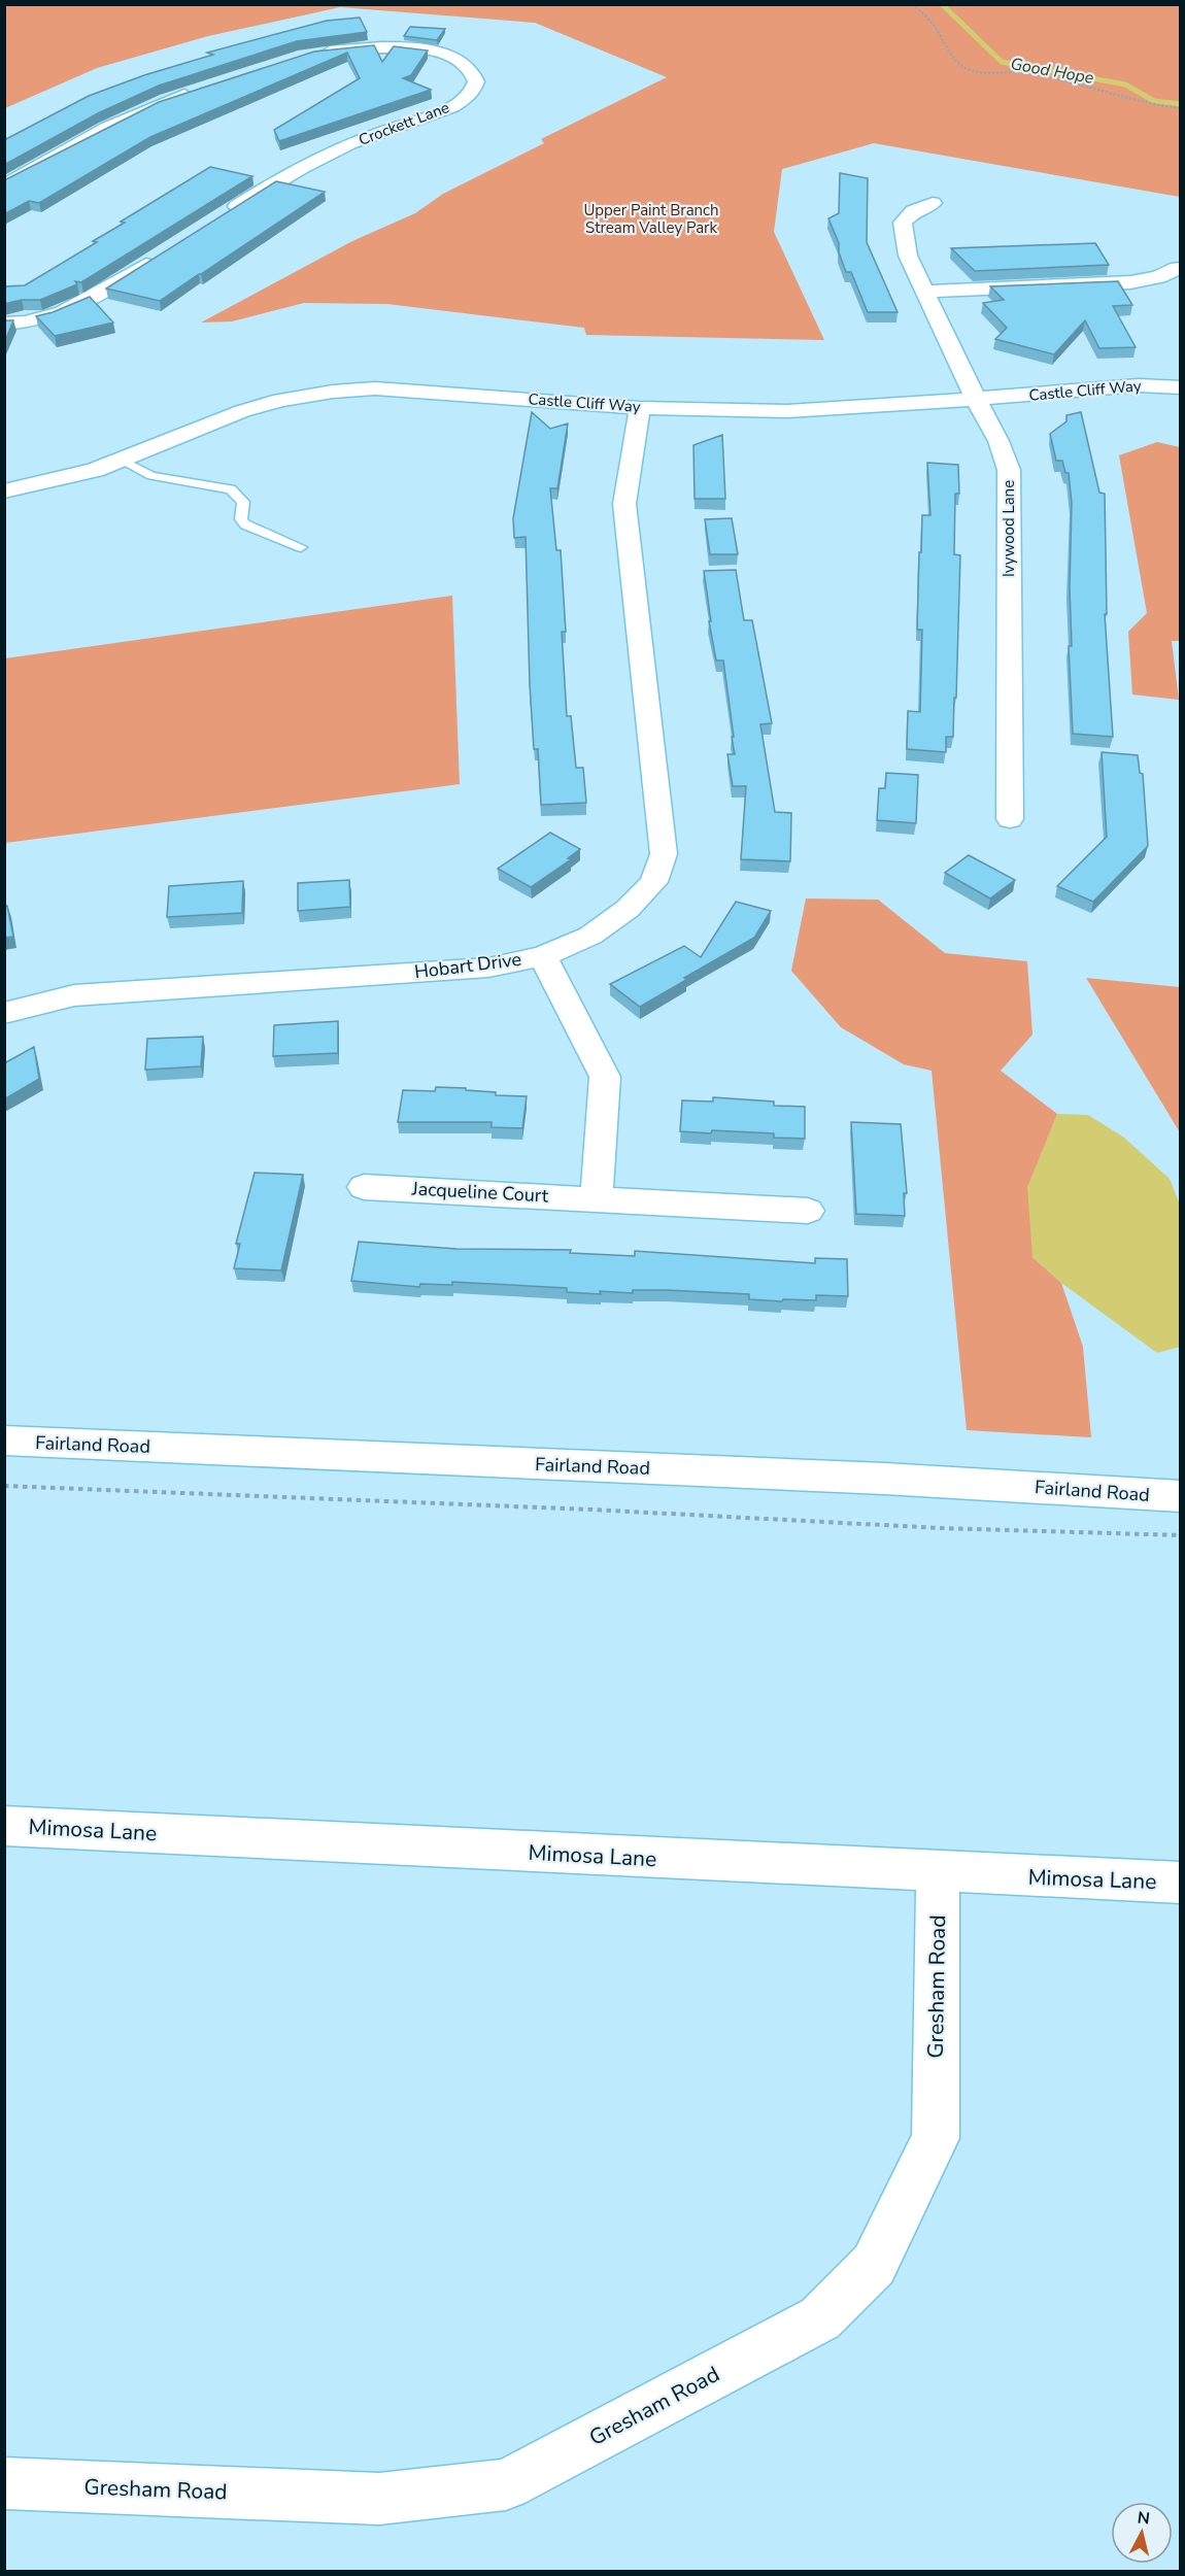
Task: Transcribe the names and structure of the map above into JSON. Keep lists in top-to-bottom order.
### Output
{
  "streets": {
    "street": [
      "Crockett Lane",
      "Castle Cliff Way",
      "Ivywood Lane",
      "Hobart Drive",
      "Jacqueline Court",
      "Fairland Road",
      "Mimosa Lane",
      "Gresham Road"
    ]
  },
  "crossings": [
    ["Castle Cliff Way", "Ivywood Lane"],
    ["Castle Cliff Way", "Hobart Drive"],
    ["Mimosa Lane", "Gresham Road"]
  ],
  "water": ["Good Hope"],
  "parks": ["Upper Paint Branch Stream Valley Park"],
  "north": "top"
}
